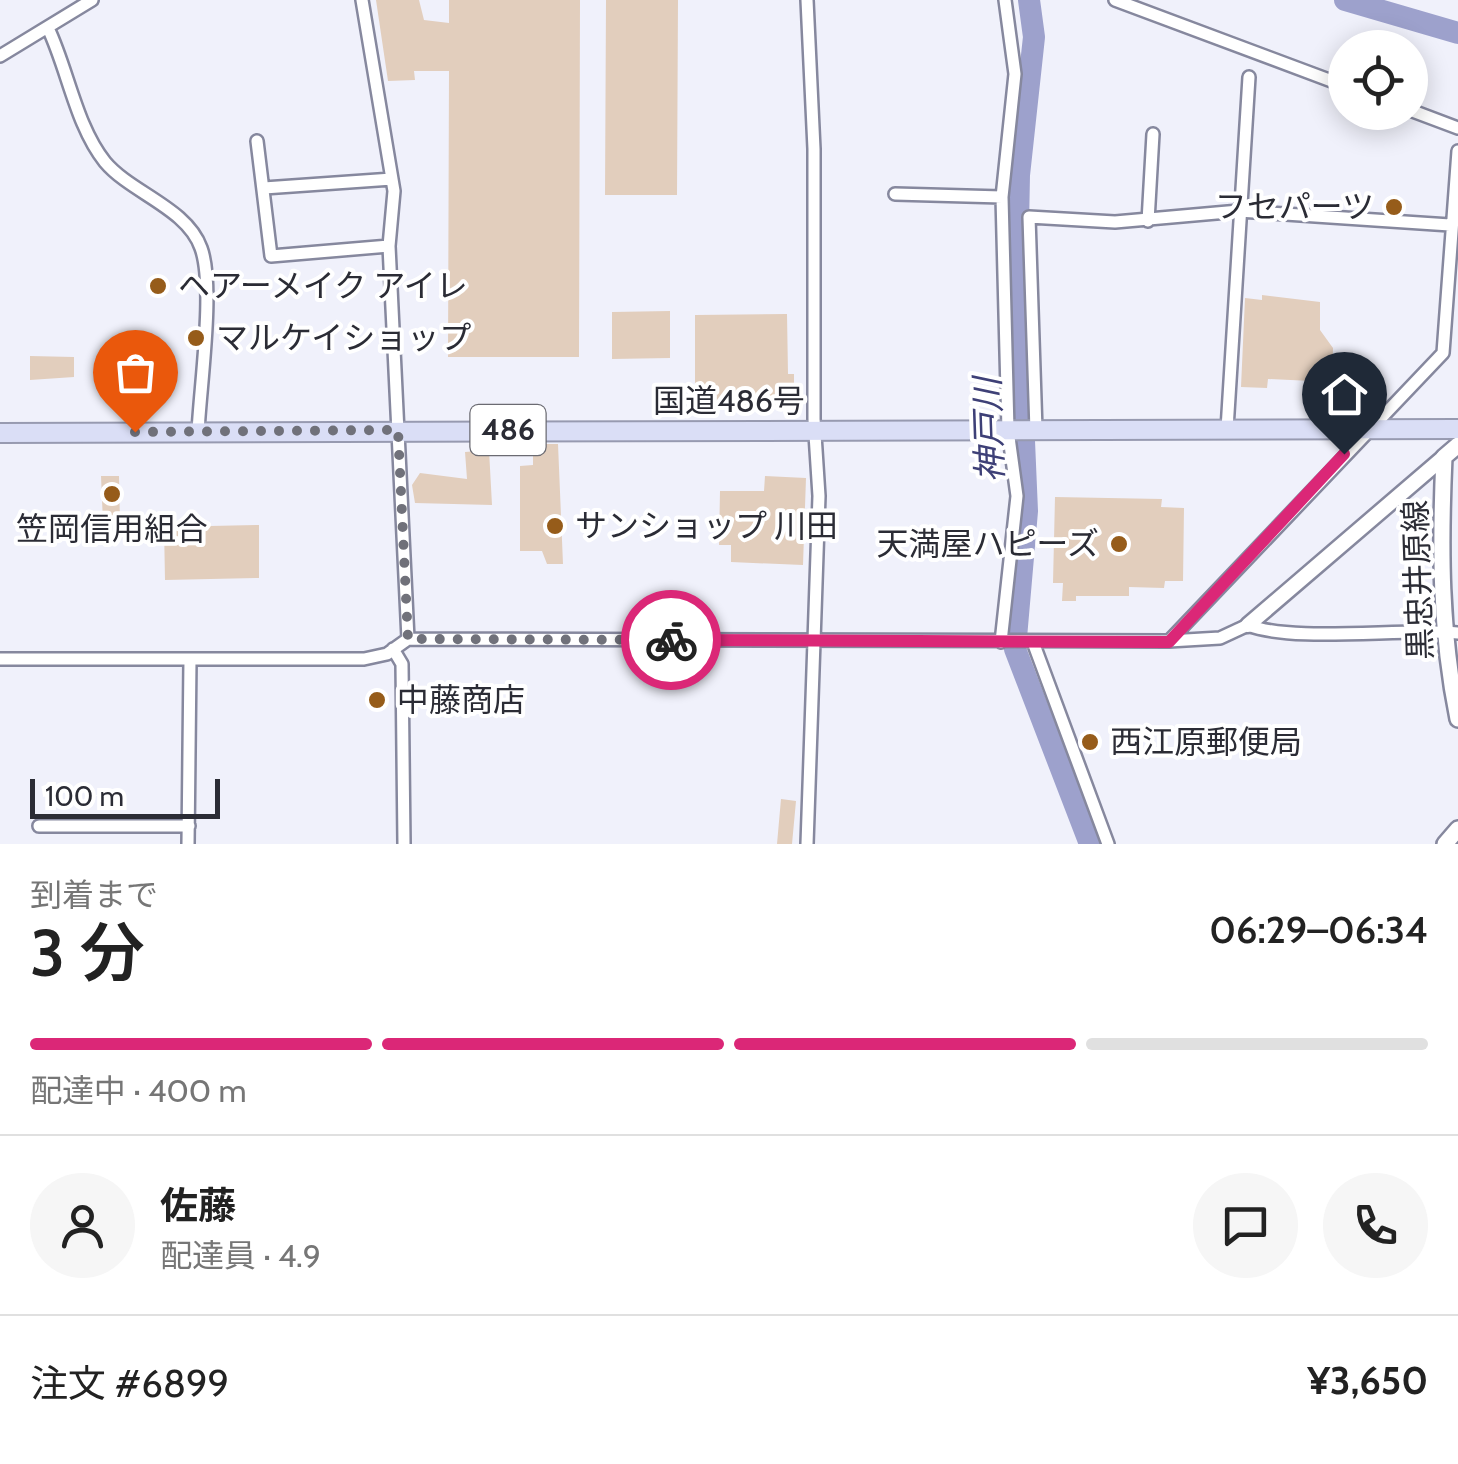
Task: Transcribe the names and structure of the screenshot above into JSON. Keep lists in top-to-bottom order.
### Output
{
  "streets": {
    "highway": ["国道486号", "486"],
    "main road": ["黒忠井原線"]
  },
  "water": ["神戸川"],
  "places": [
    "フセパーツ",
    "ヘアーメイク アイレ",
    "マルケイショップ",
    "笠岡信用組合",
    "サンショップ 川田",
    "天満屋ハピーズ",
    "中藤商店",
    "西江原郵便局"
  ],
  "scale_bar": "100 m",
  "page": {
    "scale": "100 m",
    "heading": ["3 分", "到着まで", "06:29–06:34"],
    "panel": [
      "佐藤",
      "配達員 · 4.9",
      "注文 #6899",
      "¥3,650"
    ],
    "bar": "配達中 · 400 m"
  }
}
